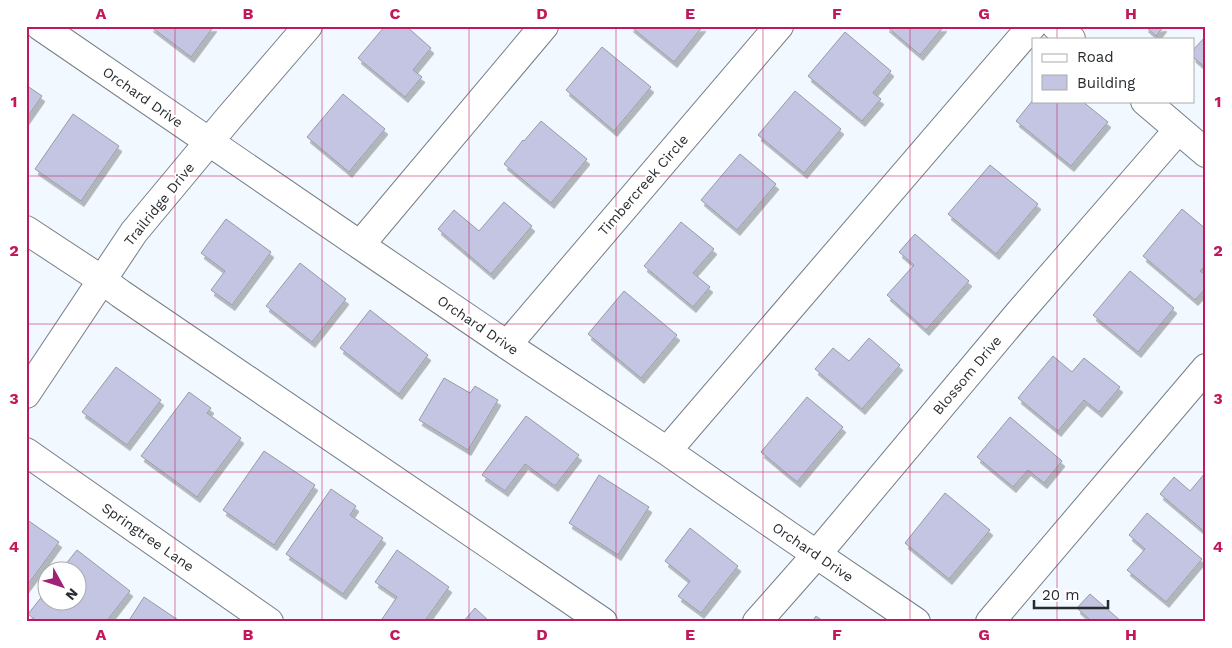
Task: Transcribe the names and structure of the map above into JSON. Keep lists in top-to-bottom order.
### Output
{
  "streets": {
    "street": [
      "Orchard Drive",
      "Timbercreek Circle",
      "Trailridge Drive",
      "Blossom Drive",
      "Springtree Lane"
    ]
  },
  "crossings": [
    ["Orchard Drive", "Timbercreek Circle"],
    ["Orchard Drive", "Trailridge Drive"],
    ["Orchard Drive", "Blossom Drive"]
  ],
  "legend": ["Road", "Building"],
  "scale_bar": "20 m",
  "north": "bottom right",
  "grid": {
    "columns": [
      "A",
      "B",
      "C",
      "D",
      "E",
      "F",
      "G",
      "H"
    ],
    "rows": [
      "1",
      "2",
      "3",
      "4"
    ]
  }
}
